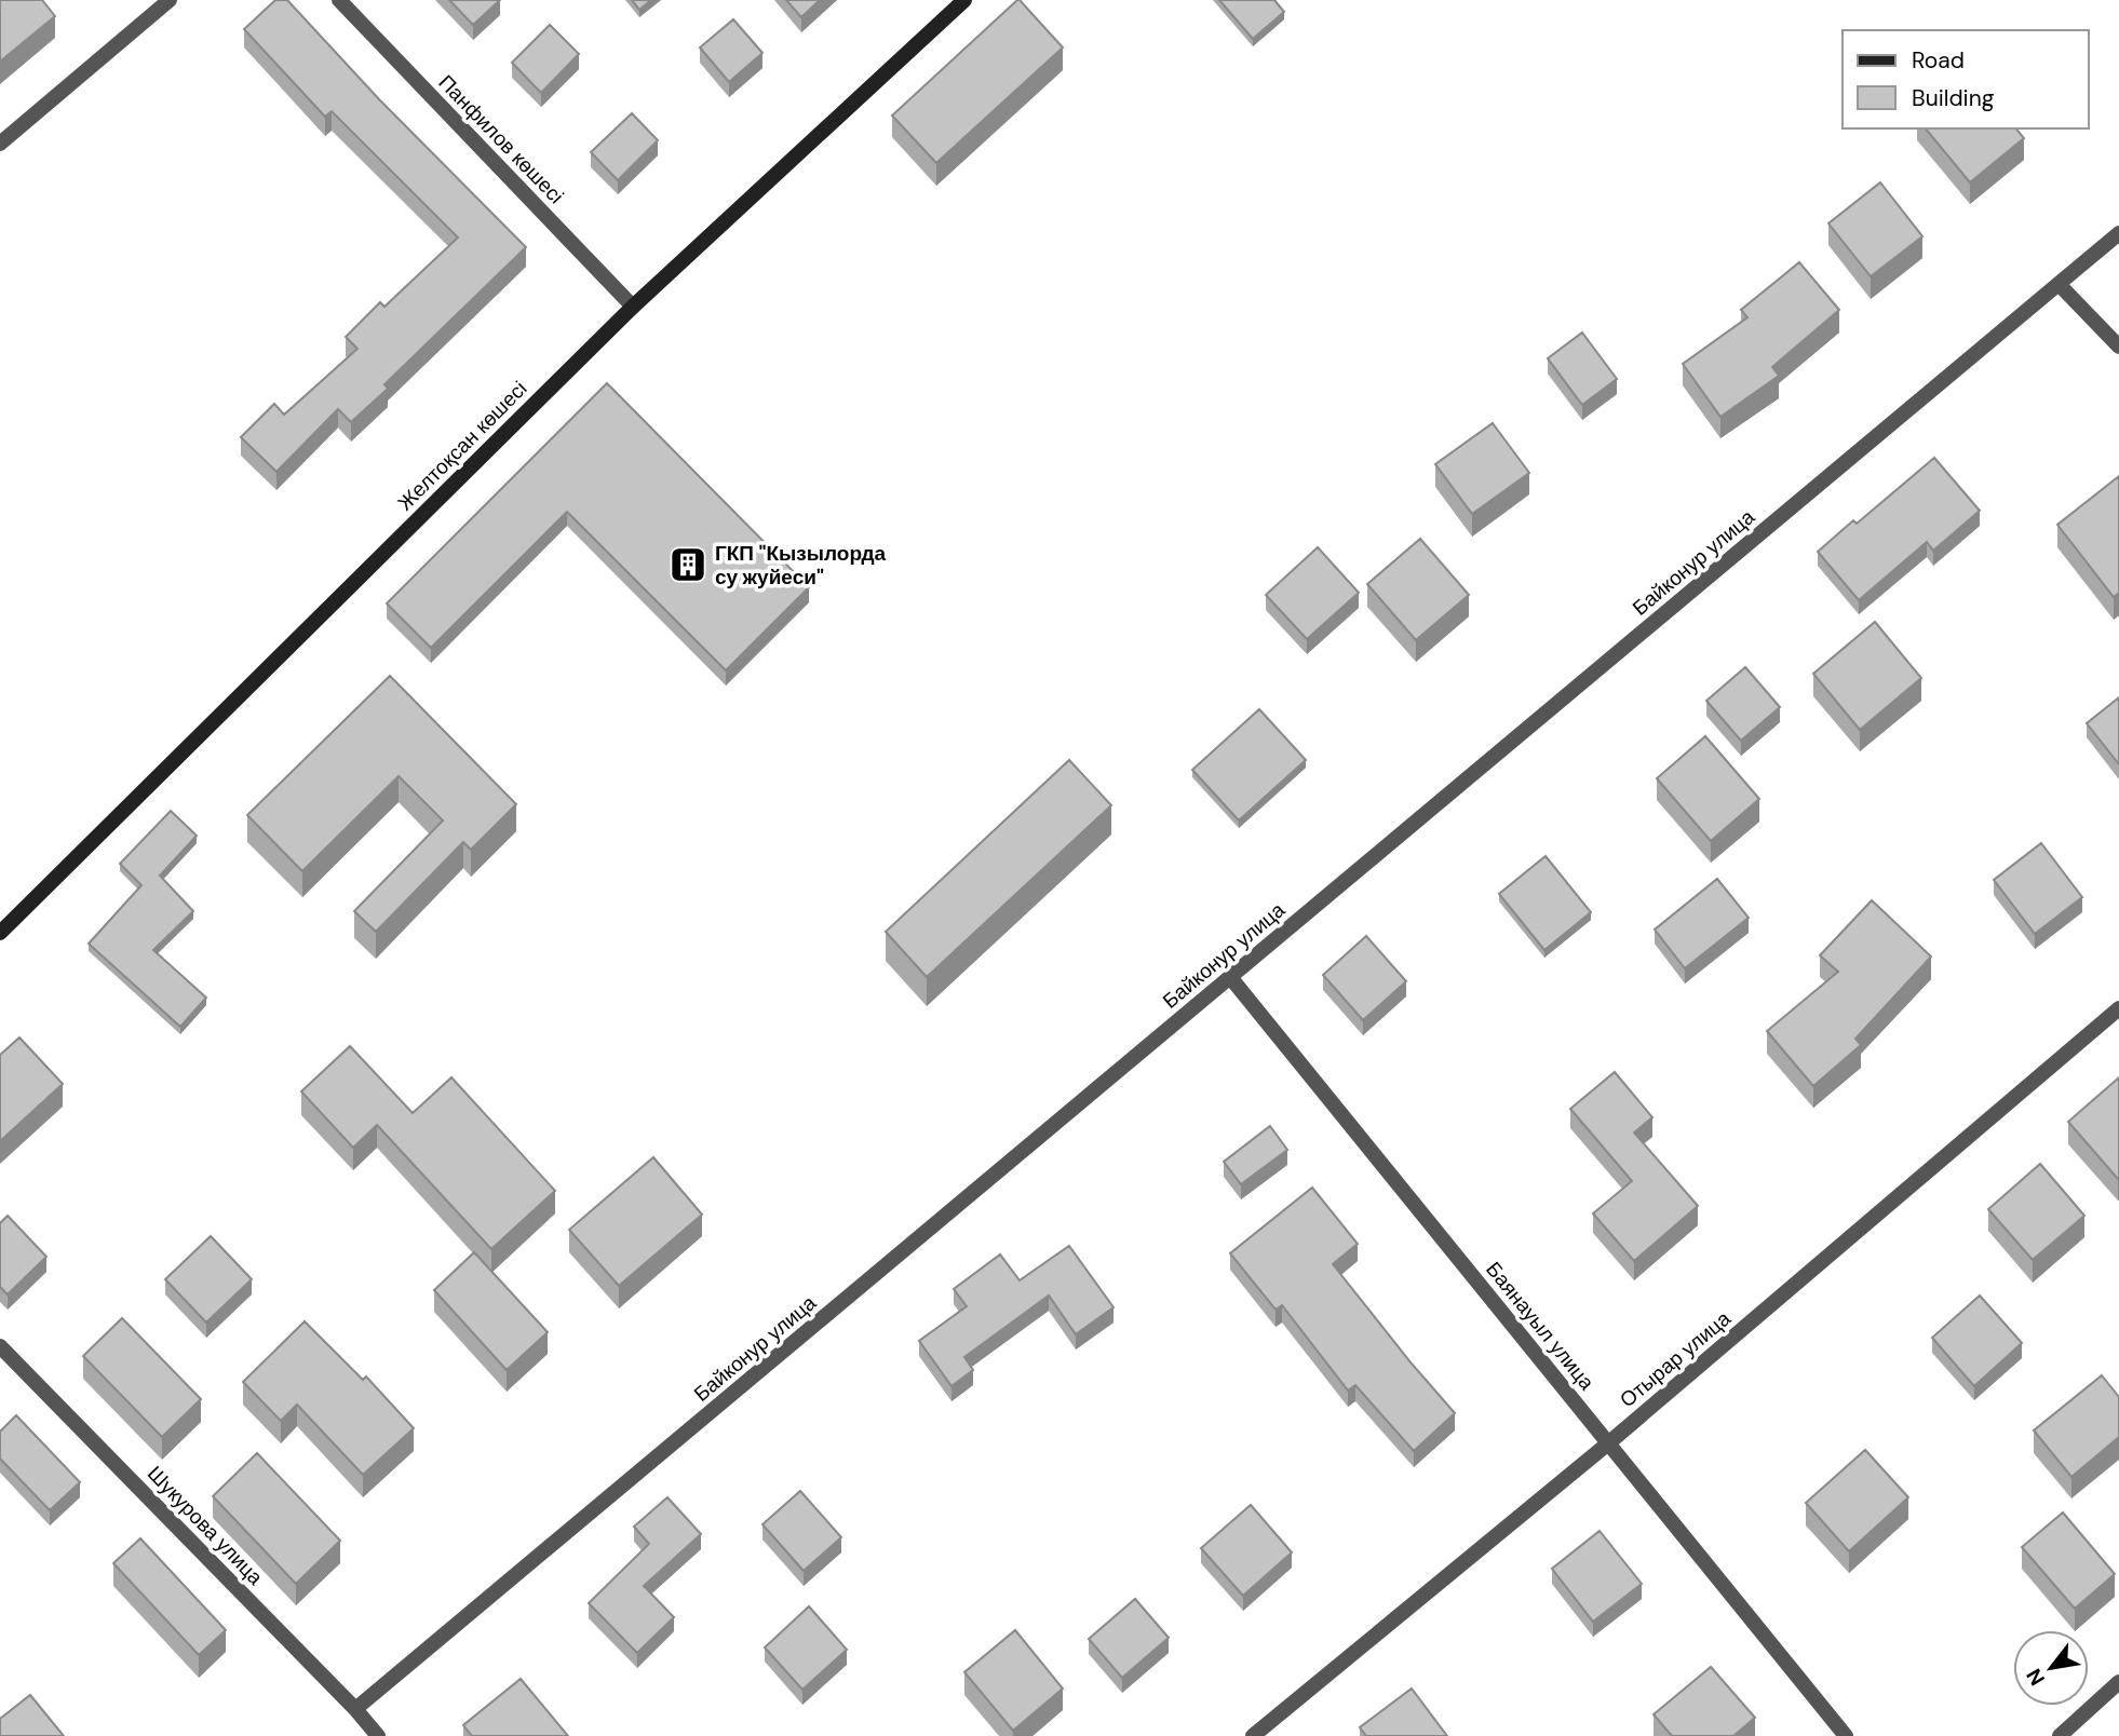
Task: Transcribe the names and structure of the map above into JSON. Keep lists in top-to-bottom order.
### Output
{
  "streets": {
    "street": [
      "Панфилов көшесі",
      "Желтоқсан көшесі",
      "Байконур улица",
      "Баянауыл улица",
      "Отырар улица",
      "Шукурова улица"
    ]
  },
  "crossings": [
    ["Панфилов көшесі", "Желтоқсан көшесі"],
    ["Байконур улица", "Баянауыл улица"],
    ["Байконур улица", "Шукурова улица"],
    ["Баянауыл улица", "Отырар улица"]
  ],
  "places": {
    "building": ["ГКП \"Кызылорда су жуйеси\""]
  },
  "legend": ["Road", "Building"],
  "north": "bottom left"
}
